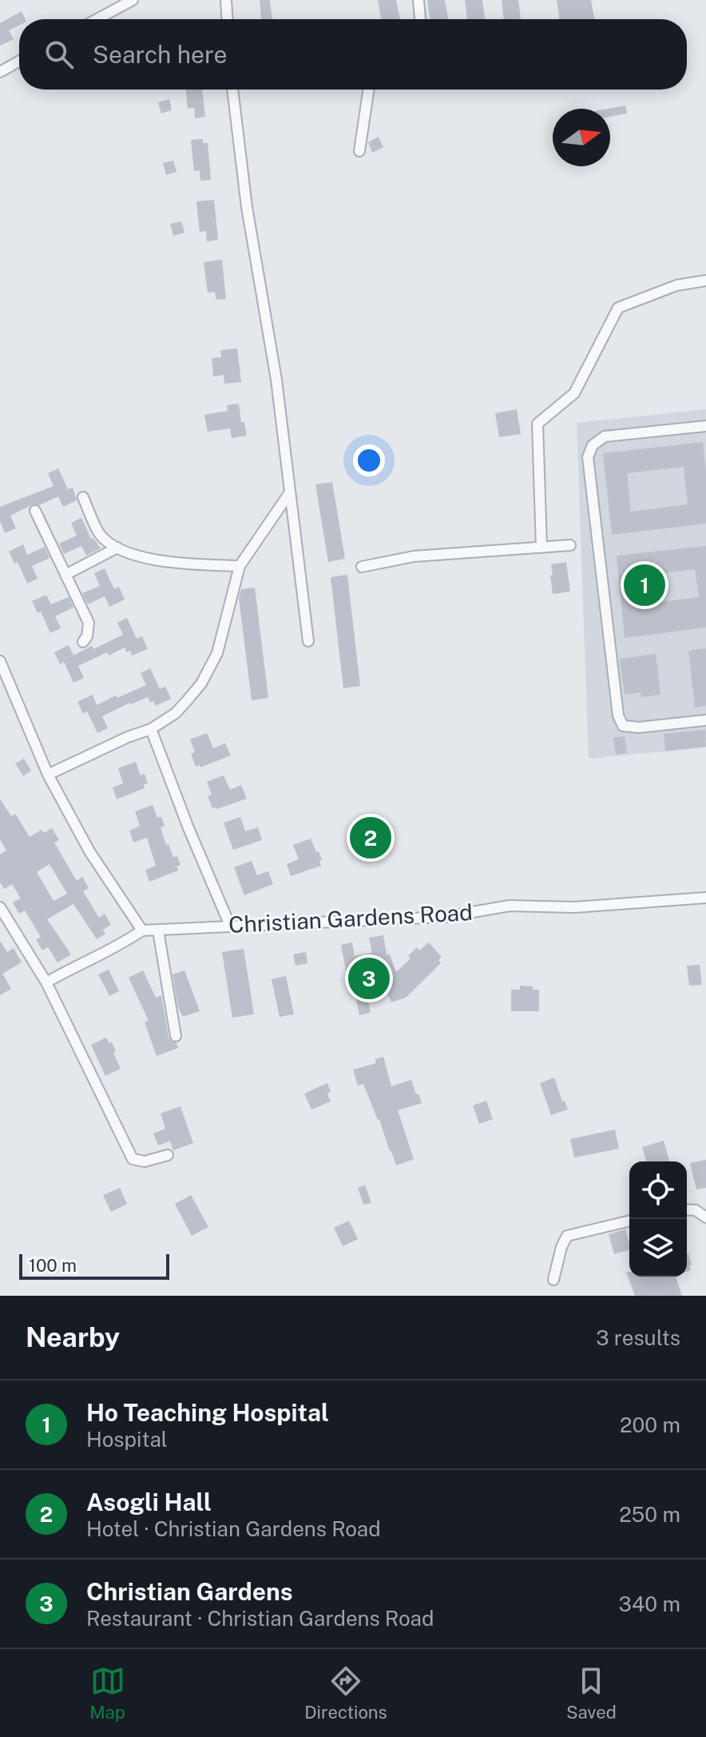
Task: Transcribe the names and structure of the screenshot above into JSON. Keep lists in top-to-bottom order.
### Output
{
  "streets": {
    "street": ["Christian Gardens Road"]
  },
  "scale_bar": "100 m",
  "north": "right",
  "page": {
    "search": "Search here",
    "pins": ["1", "2", "3"],
    "scale": "100 m",
    "heading": ["Nearby", "3 results"],
    "list": [
      {
        "mark": "1",
        "name": "Ho Teaching Hospital",
        "note": "Hospital",
        "value": "200 m"
      },
      {
        "mark": "2",
        "name": "Asogli Hall",
        "note": "Hotel · Christian Gardens Road",
        "value": "250 m"
      },
      {
        "mark": "3",
        "name": "Christian Gardens",
        "note": "Restaurant · Christian Gardens Road",
        "value": "340 m"
      }
    ],
    "nav": ["Map", "Directions", "Saved"]
  }
}
